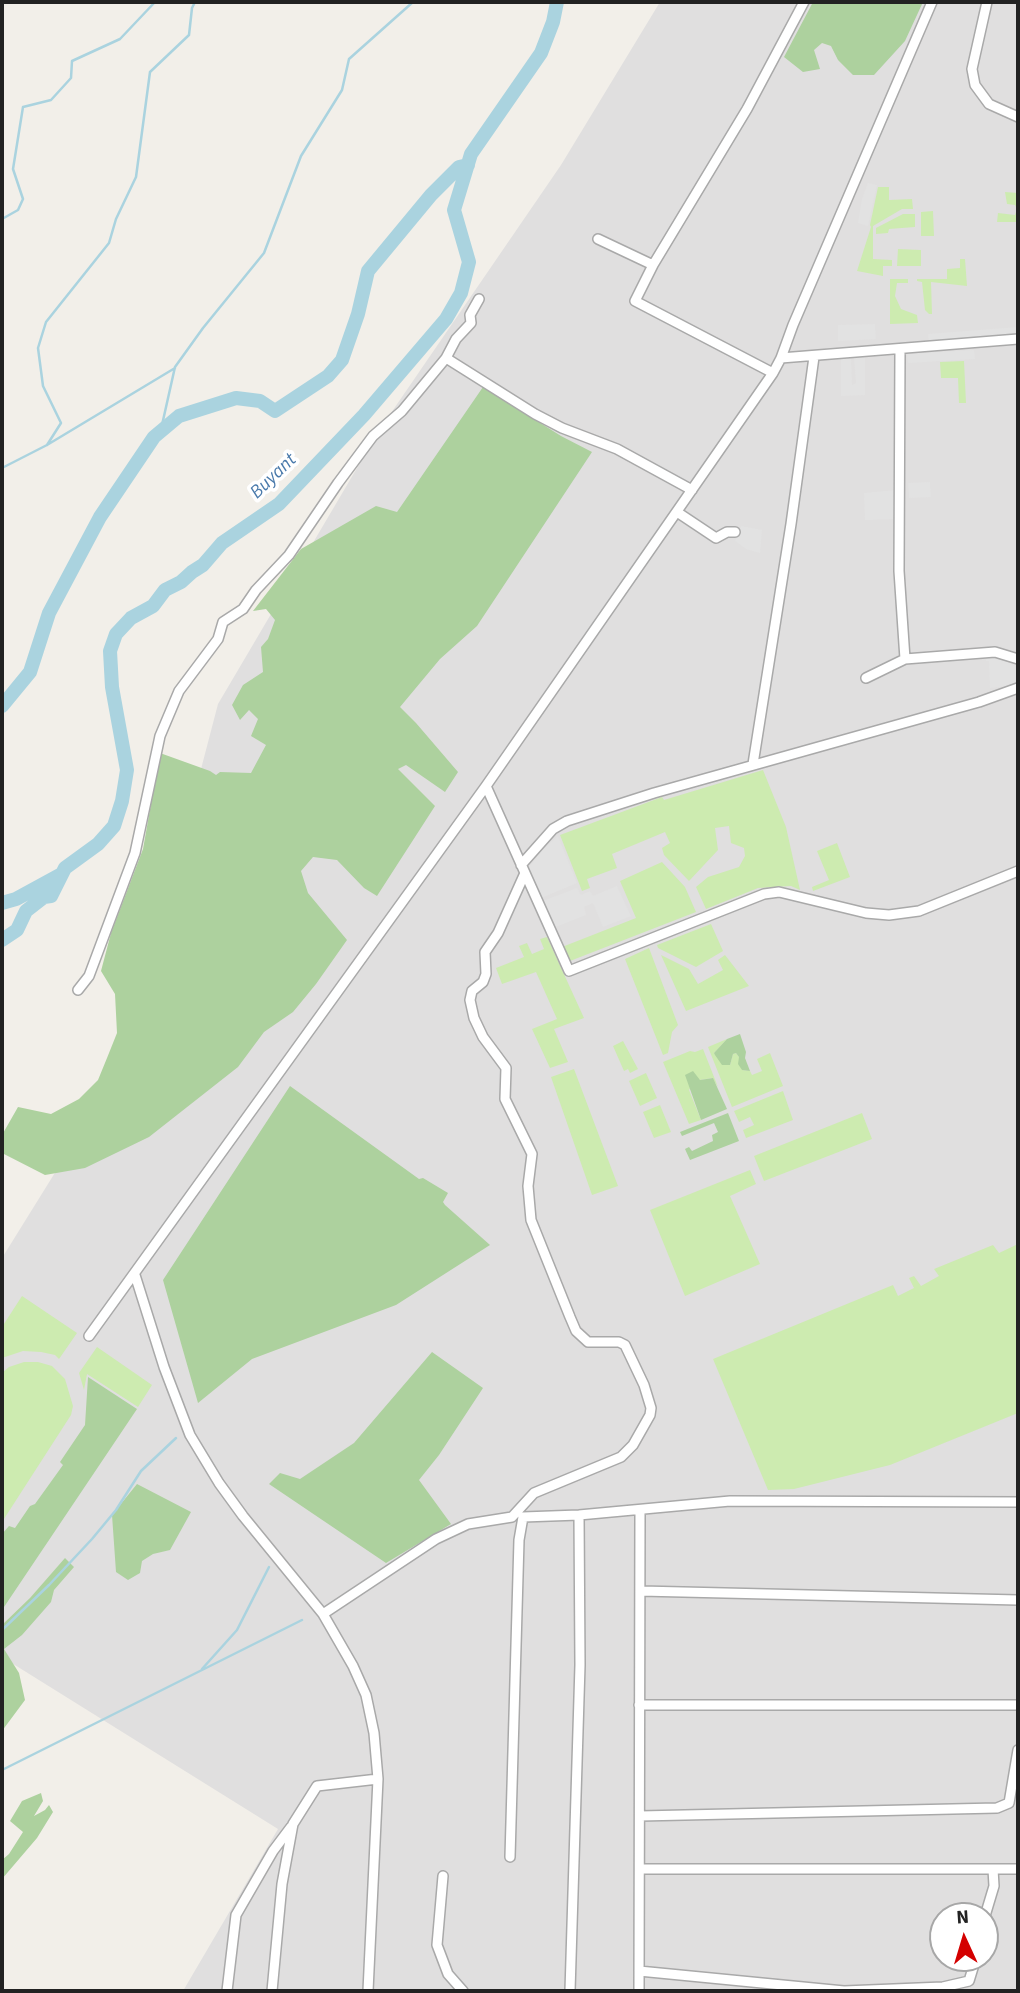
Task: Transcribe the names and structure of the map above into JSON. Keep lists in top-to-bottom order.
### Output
{
  "water": ["Buyant"],
  "north": "top"
}
